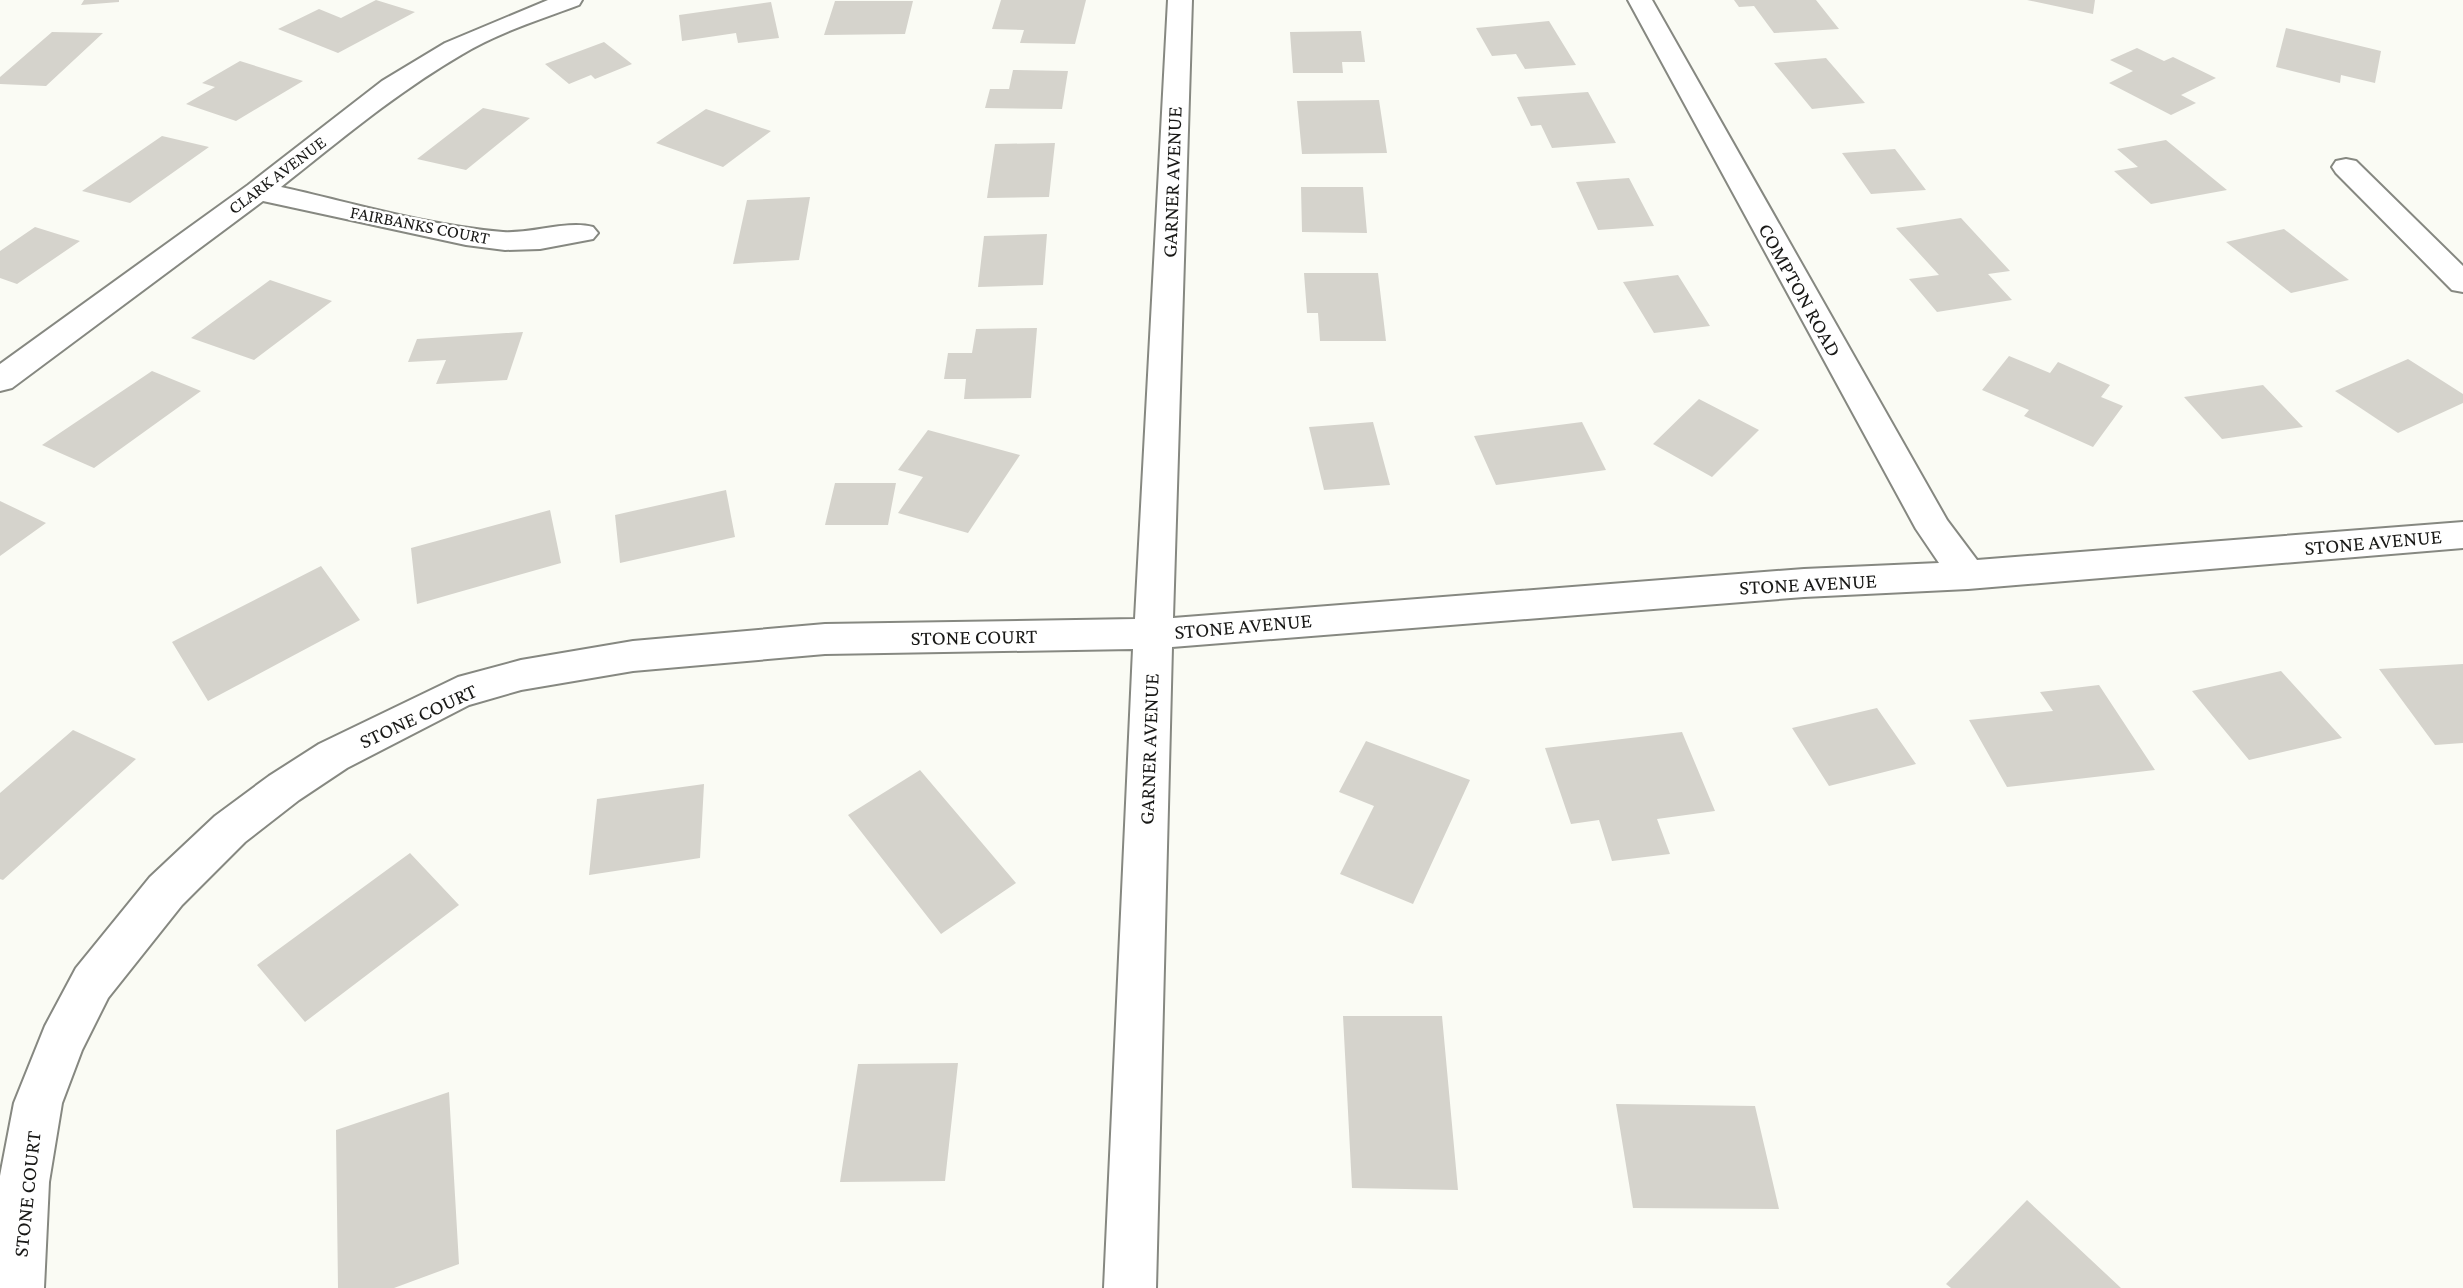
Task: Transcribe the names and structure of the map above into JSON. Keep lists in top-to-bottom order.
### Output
{
  "streets": {
    "street": [
      "CLARK AVENUE",
      "GARNER AVENUE",
      "FAIRBANKS COURT",
      "COMPTON ROAD",
      "STONE AVENUE",
      "STONE COURT"
    ]
  },
  "crossings": [
    ["CLARK AVENUE", "FAIRBANKS COURT"],
    ["GARNER AVENUE", "STONE AVENUE"],
    ["GARNER AVENUE", "STONE COURT"],
    ["COMPTON ROAD", "STONE AVENUE"],
    ["STONE AVENUE", "STONE COURT"]
  ]
}
